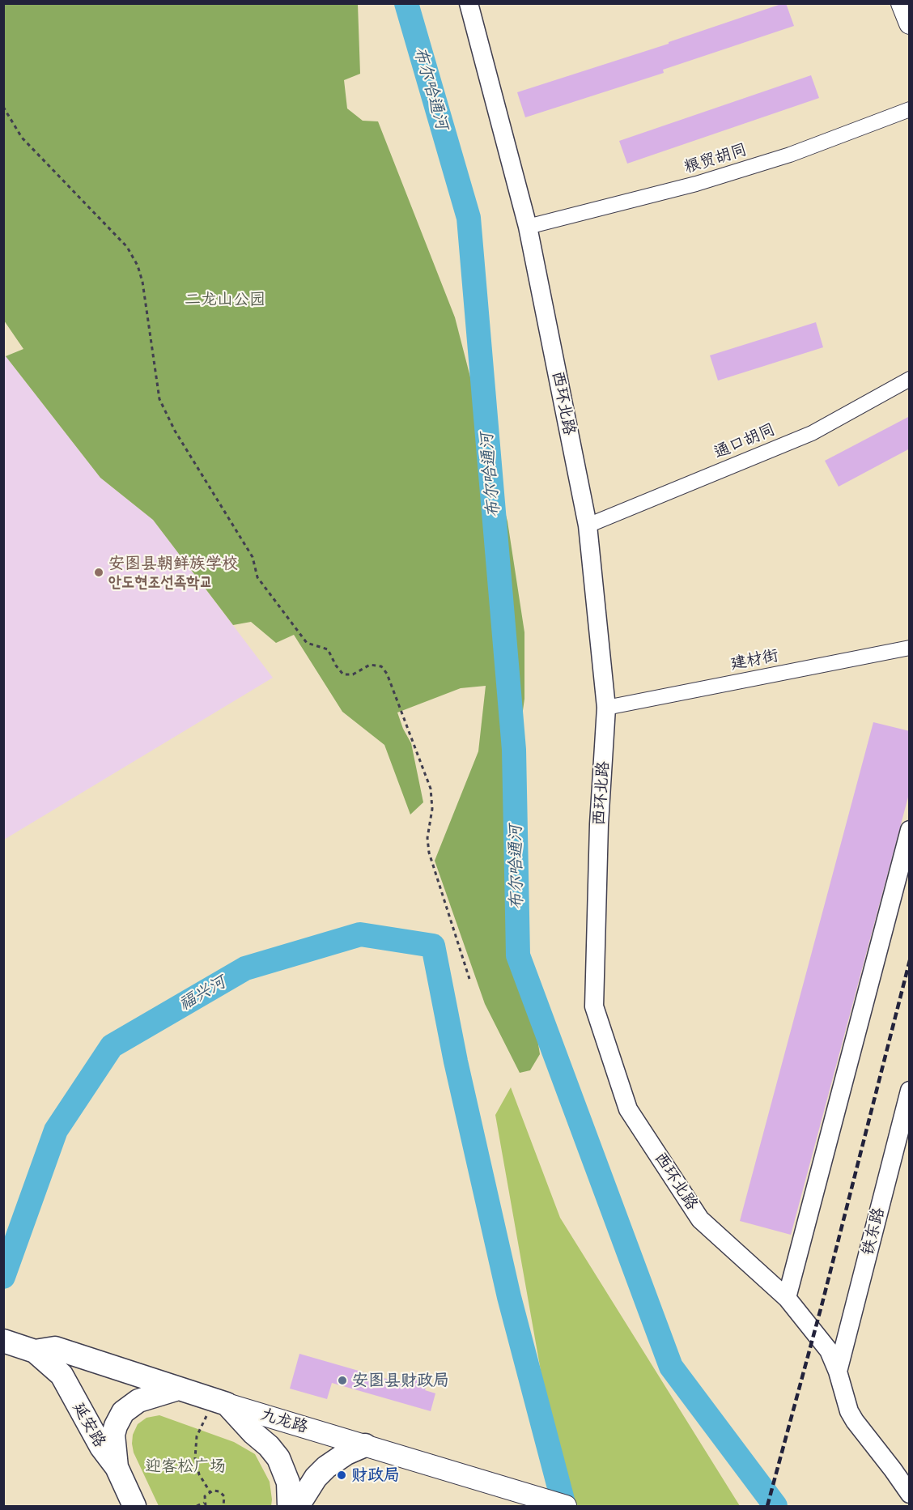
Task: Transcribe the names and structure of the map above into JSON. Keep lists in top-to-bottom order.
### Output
{
  "streets": {
    "highway": ["九龙路", "延安路"],
    "street": [
      "粮贸胡同",
      "西环北路",
      "通口胡同",
      "建材街",
      "铁东路"
    ]
  },
  "crossings": [
    ["粮贸胡同", "西环北路"],
    ["西环北路", "通口胡同"],
    ["西环北路", "建材街"],
    ["西环北路", "铁东路"],
    ["九龙路", "延安路"]
  ],
  "water": ["布尔哈通河", "福兴河"],
  "parks": ["二龙山公园", "迎客松广场"],
  "places": ["安图县朝鲜族学校 안도현조선족학교", "安图县财政局", "财政局"]
}
